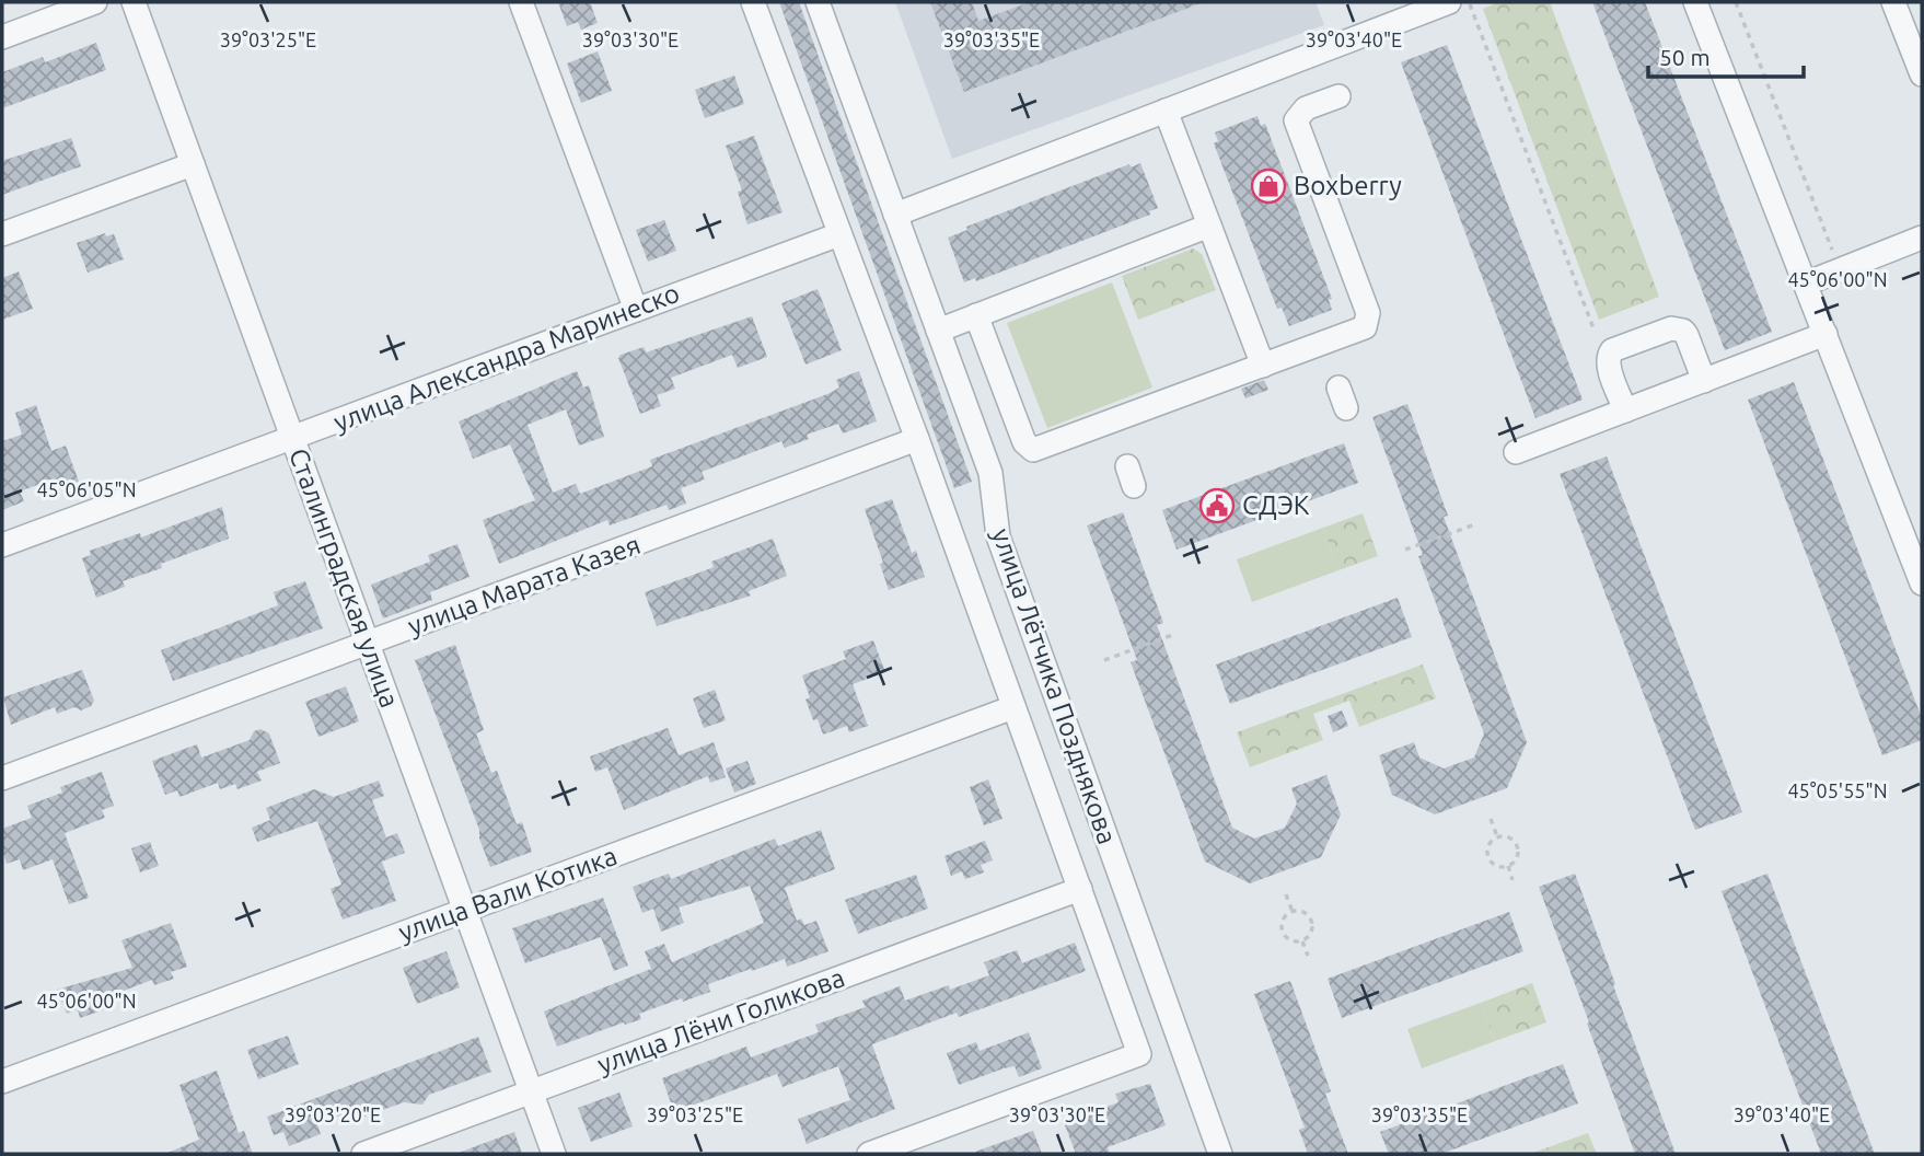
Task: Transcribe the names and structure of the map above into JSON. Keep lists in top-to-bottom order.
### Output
{
  "streets": {
    "street": [
      "улица Александра Маринеско",
      "Сталинградская улица",
      "улица Марата Казея",
      "улица Лётчика Позднякова",
      "улица Вали Котика",
      "улица Лёни Голикова"
    ]
  },
  "crossings": [
    ["улица Александра Маринеско", "Сталинградская улица"],
    ["улица Александра Маринеско", "улица Лётчика Позднякова"],
    ["Сталинградская улица", "улица Марата Казея"],
    ["Сталинградская улица", "улица Вали Котика"],
    ["Сталинградская улица", "улица Лёни Голикова"],
    ["улица Марата Казея", "улица Лётчика Позднякова"],
    ["улица Лётчика Позднякова", "улица Вали Котика"],
    ["улица Лётчика Позднякова", "улица Лёни Голикова"]
  ],
  "places": {
    "shop": ["Boxberry"],
    "public building": ["СДЭК"]
  },
  "scale_bar": "50 m",
  "coordinates": [
    "39°03'25\"E",
    "39°03'30\"E",
    "39°03'35\"E",
    "39°03'40\"E",
    "45°06'00\"N",
    "45°06'05\"N",
    "45°05'55\"N",
    "39°03'20\"E"
  ]
}
